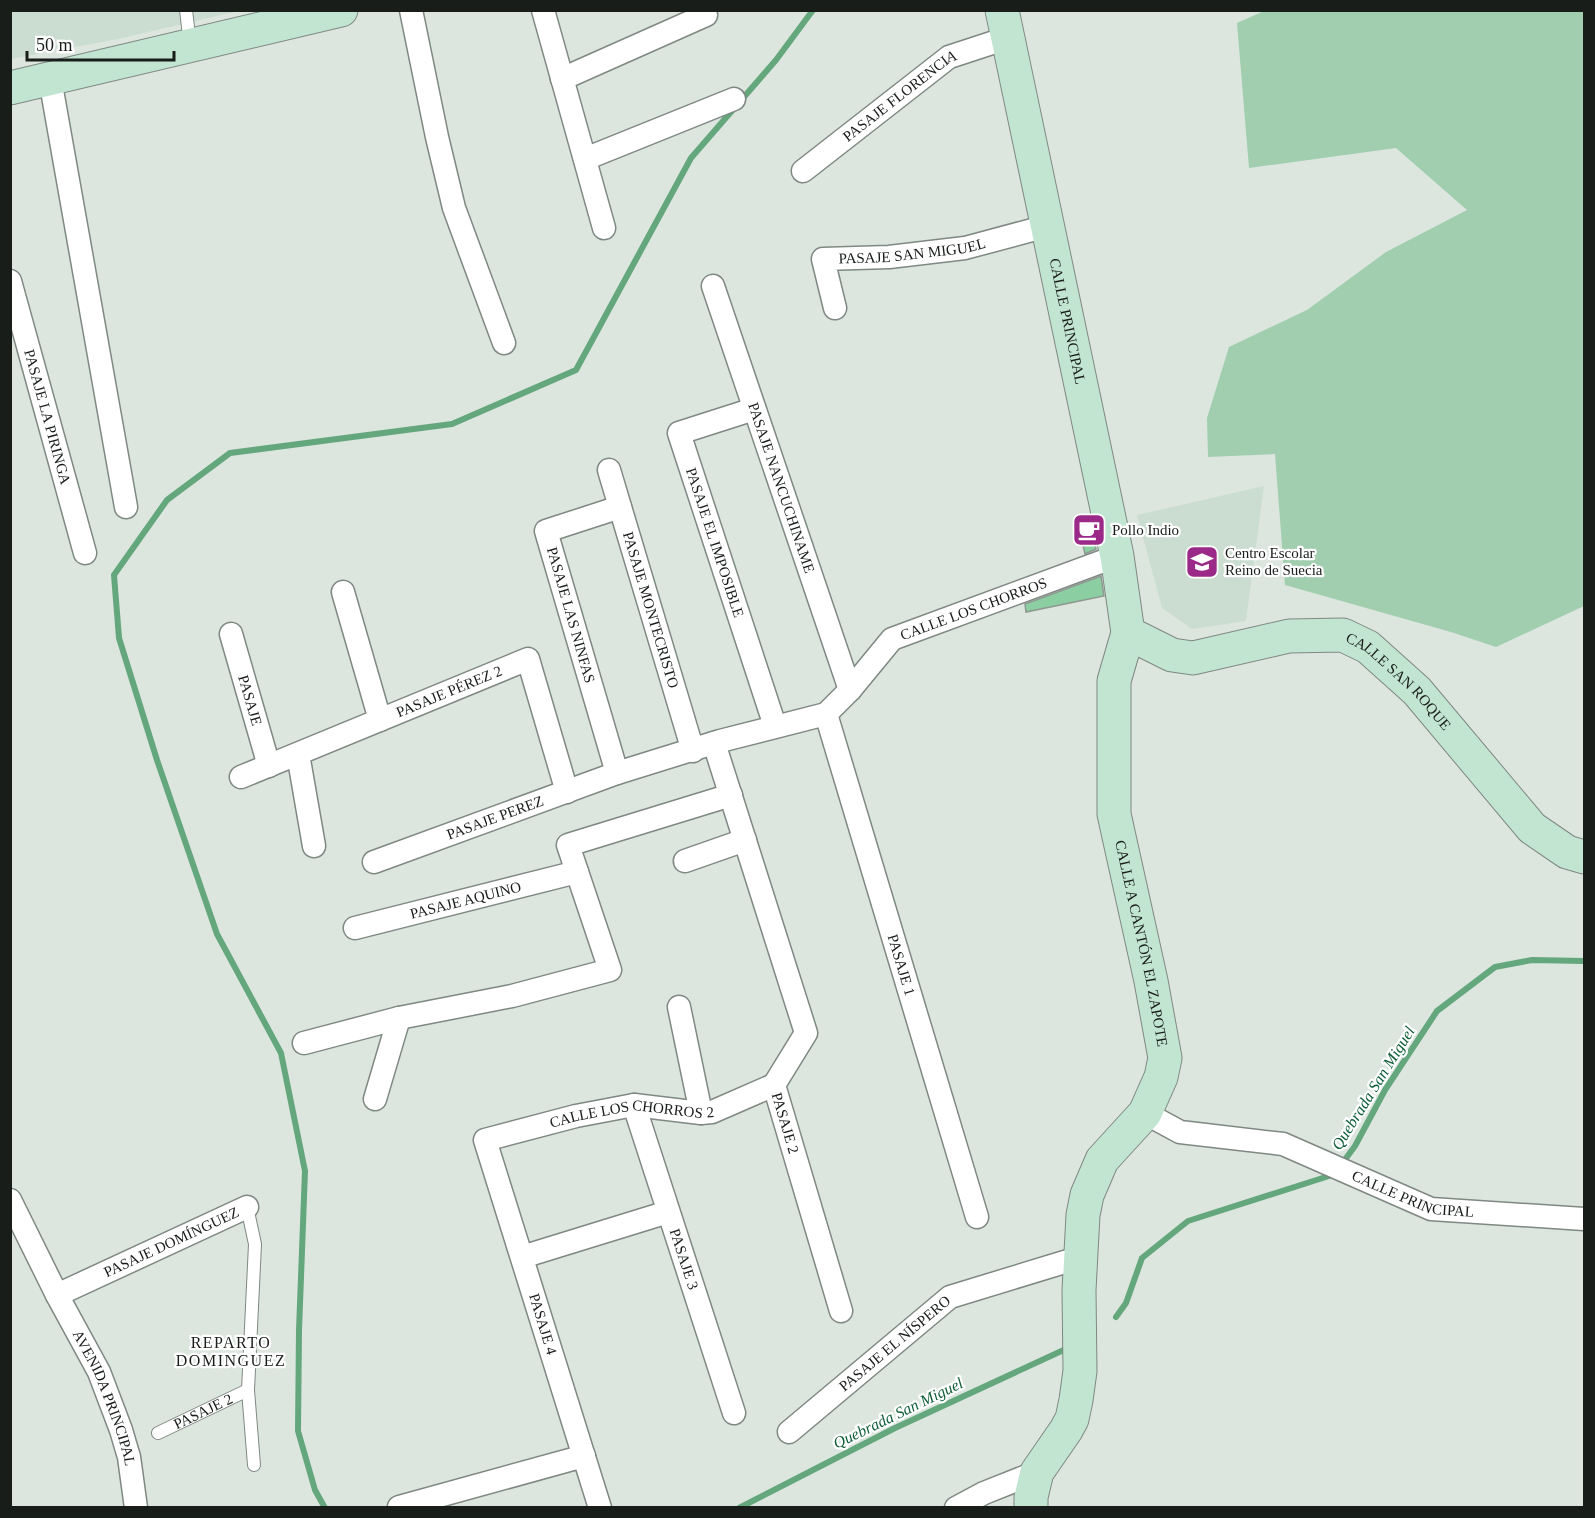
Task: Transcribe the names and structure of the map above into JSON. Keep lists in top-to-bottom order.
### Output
{
  "streets": {
    "street": [
      "PASAJE FLORENCIA",
      "PASAJE SAN MIGUEL",
      "CALLE PRINCIPAL",
      "PASAJE LA PIRINGA",
      "PASAJE NANCUCHINAME",
      "PASAJE EL IMPOSIBLE",
      "CALLE LOS CHORROS",
      "PASAJE MONTECRISTO",
      "PASAJE LAS NINFAS",
      "CALLE SAN ROQUE",
      "PASAJE PÉREZ 2",
      "PASAJE",
      "PASAJE PEREZ",
      "PASAJE AQUINO",
      "CALLE A CANTÓN EL ZAPOTE",
      "PASAJE 1",
      "CALLE LOS CHORROS 2",
      "PASAJE 2",
      "PASAJE DOMÍNGUEZ",
      "PASAJE 3",
      "PASAJE 4",
      "PASAJE EL NÍSPERO",
      "AVENIDA PRINCIPAL"
    ]
  },
  "crossings": [
    ["PASAJE FLORENCIA", "CALLE PRINCIPAL"],
    ["PASAJE SAN MIGUEL", "CALLE PRINCIPAL"],
    ["CALLE PRINCIPAL", "CALLE LOS CHORROS"],
    ["CALLE PRINCIPAL", "CALLE SAN ROQUE"],
    ["CALLE PRINCIPAL", "CALLE A CANTÓN EL ZAPOTE"],
    ["PASAJE NANCUCHINAME", "PASAJE EL IMPOSIBLE"],
    ["PASAJE NANCUCHINAME", "CALLE LOS CHORROS"],
    ["CALLE LOS CHORROS", "PASAJE 1"],
    ["PASAJE MONTECRISTO", "PASAJE LAS NINFAS"],
    ["PASAJE MONTECRISTO", "PASAJE 2"],
    ["PASAJE LAS NINFAS", "PASAJE PEREZ"],
    ["CALLE SAN ROQUE", "CALLE A CANTÓN EL ZAPOTE"],
    ["PASAJE PÉREZ 2", "PASAJE"],
    ["PASAJE PÉREZ 2", "PASAJE PEREZ"],
    ["CALLE A CANTÓN EL ZAPOTE", "PASAJE EL NÍSPERO"],
    ["CALLE LOS CHORROS 2", "PASAJE 2"],
    ["CALLE LOS CHORROS 2", "PASAJE 3"],
    ["CALLE LOS CHORROS 2", "PASAJE 4"],
    ["PASAJE 2", "PASAJE DOMÍNGUEZ"],
    ["PASAJE DOMÍNGUEZ", "AVENIDA PRINCIPAL"]
  ],
  "districts": ["REPARTO DOMINGUEZ"],
  "water": ["Quebrada San Miguel"],
  "places": {
    "cafe": ["Pollo Indio"],
    "school or university": ["Centro Escolar Reino de Suecia"]
  },
  "scale_bar": "50 m"
}
